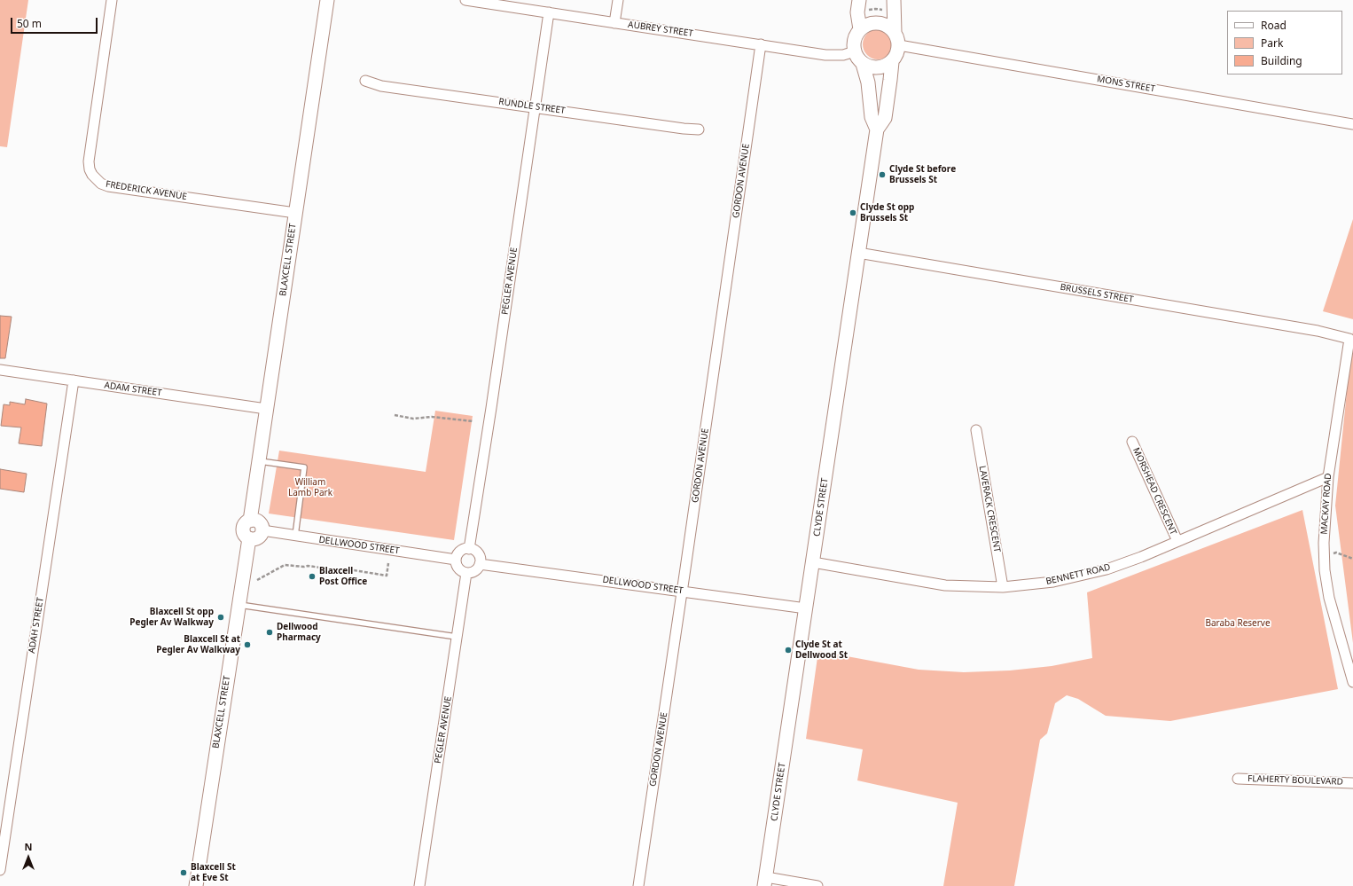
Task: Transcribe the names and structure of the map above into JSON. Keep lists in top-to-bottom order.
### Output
{
  "streets": {
    "main road": ["BLAXCELL STREET", "CLYDE STREET"],
    "street": [
      "AUBREY STREET",
      "MONS STREET",
      "RUNDLE STREET",
      "GORDON AVENUE",
      "FREDERICK AVENUE",
      "PEGLER AVENUE",
      "BRUSSELS STREET",
      "ADAM STREET",
      "MORSHEAD CRESCENT",
      "MACKAY ROAD",
      "LAVERACK CRESCENT",
      "DELLWOOD STREET",
      "BENNETT ROAD",
      "ADAH STREET",
      "FLAHERTY BOULEVARD"
    ]
  },
  "crossings": [
    ["AUBREY STREET", "MONS STREET"],
    ["AUBREY STREET", "GORDON AVENUE"],
    ["AUBREY STREET", "PEGLER AVENUE"],
    ["AUBREY STREET", "CLYDE STREET"],
    ["MONS STREET", "CLYDE STREET"],
    ["RUNDLE STREET", "PEGLER AVENUE"],
    ["GORDON AVENUE", "DELLWOOD STREET"],
    ["FREDERICK AVENUE", "BLAXCELL STREET"],
    ["BLAXCELL STREET", "ADAM STREET"],
    ["BLAXCELL STREET", "DELLWOOD STREET"],
    ["PEGLER AVENUE", "DELLWOOD STREET"],
    ["BRUSSELS STREET", "MACKAY ROAD"],
    ["BRUSSELS STREET", "CLYDE STREET"],
    ["ADAM STREET", "ADAH STREET"],
    ["MORSHEAD CRESCENT", "BENNETT ROAD"],
    ["MACKAY ROAD", "BENNETT ROAD"],
    ["CLYDE STREET", "DELLWOOD STREET"],
    ["CLYDE STREET", "BENNETT ROAD"],
    ["LAVERACK CRESCENT", "BENNETT ROAD"]
  ],
  "parks": ["William Lamb Park", "Baraba Reserve"],
  "places": [
    "Clyde St before Brussels St",
    "Clyde St opp Brussels St",
    "Blaxcell Post Office",
    "Blaxcell St opp Pegler Av Walkway",
    "Dellwood Pharmacy",
    "Blaxcell St at Pegler Av Walkway",
    "Clyde St at Dellwood St",
    "Blaxcell St at Eve St"
  ],
  "legend": ["Road", "Park", "Building"],
  "scale_bar": "50 m",
  "north": "top"
}
